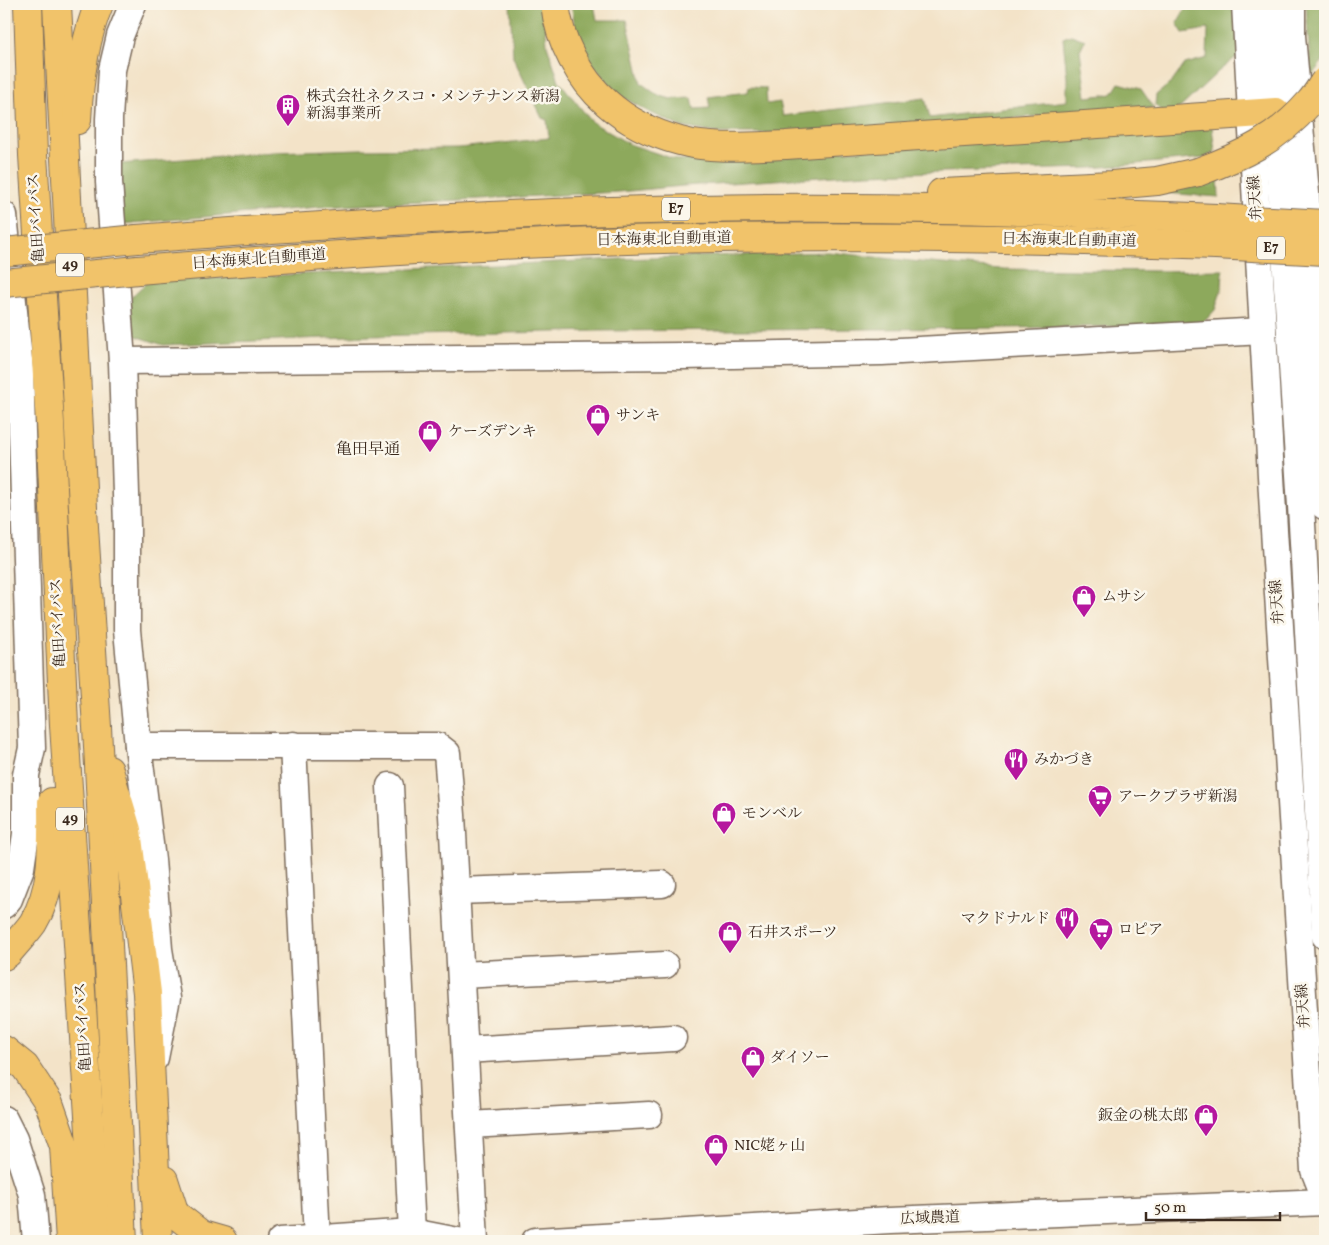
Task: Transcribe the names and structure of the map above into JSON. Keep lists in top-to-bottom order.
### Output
{
  "streets": {
    "highway": [
      "E7",
      "亀田バイパス",
      "日本海東北自動車道",
      "49"
    ],
    "street": ["弁天線", "広域農道"]
  },
  "crossings": [
    ["E7", "日本海東北自動車道"]
  ],
  "districts": ["亀田早通"],
  "places": {
    "building": ["株式会社ネクスコ・メンテナンス新潟 新潟事業所"],
    "shop": [
      "サンキ",
      "ケーズデンキ",
      "ムサシ",
      "モンベル",
      "石井スポーツ",
      "ダイソー",
      "鈑金の桃太郎",
      "NIC姥ヶ山"
    ],
    "restaurant": ["みかづき", "マクドナルド"],
    "supermarket": ["アークプラザ新潟", "ロピア"]
  },
  "scale_bar": "50 m"
}
